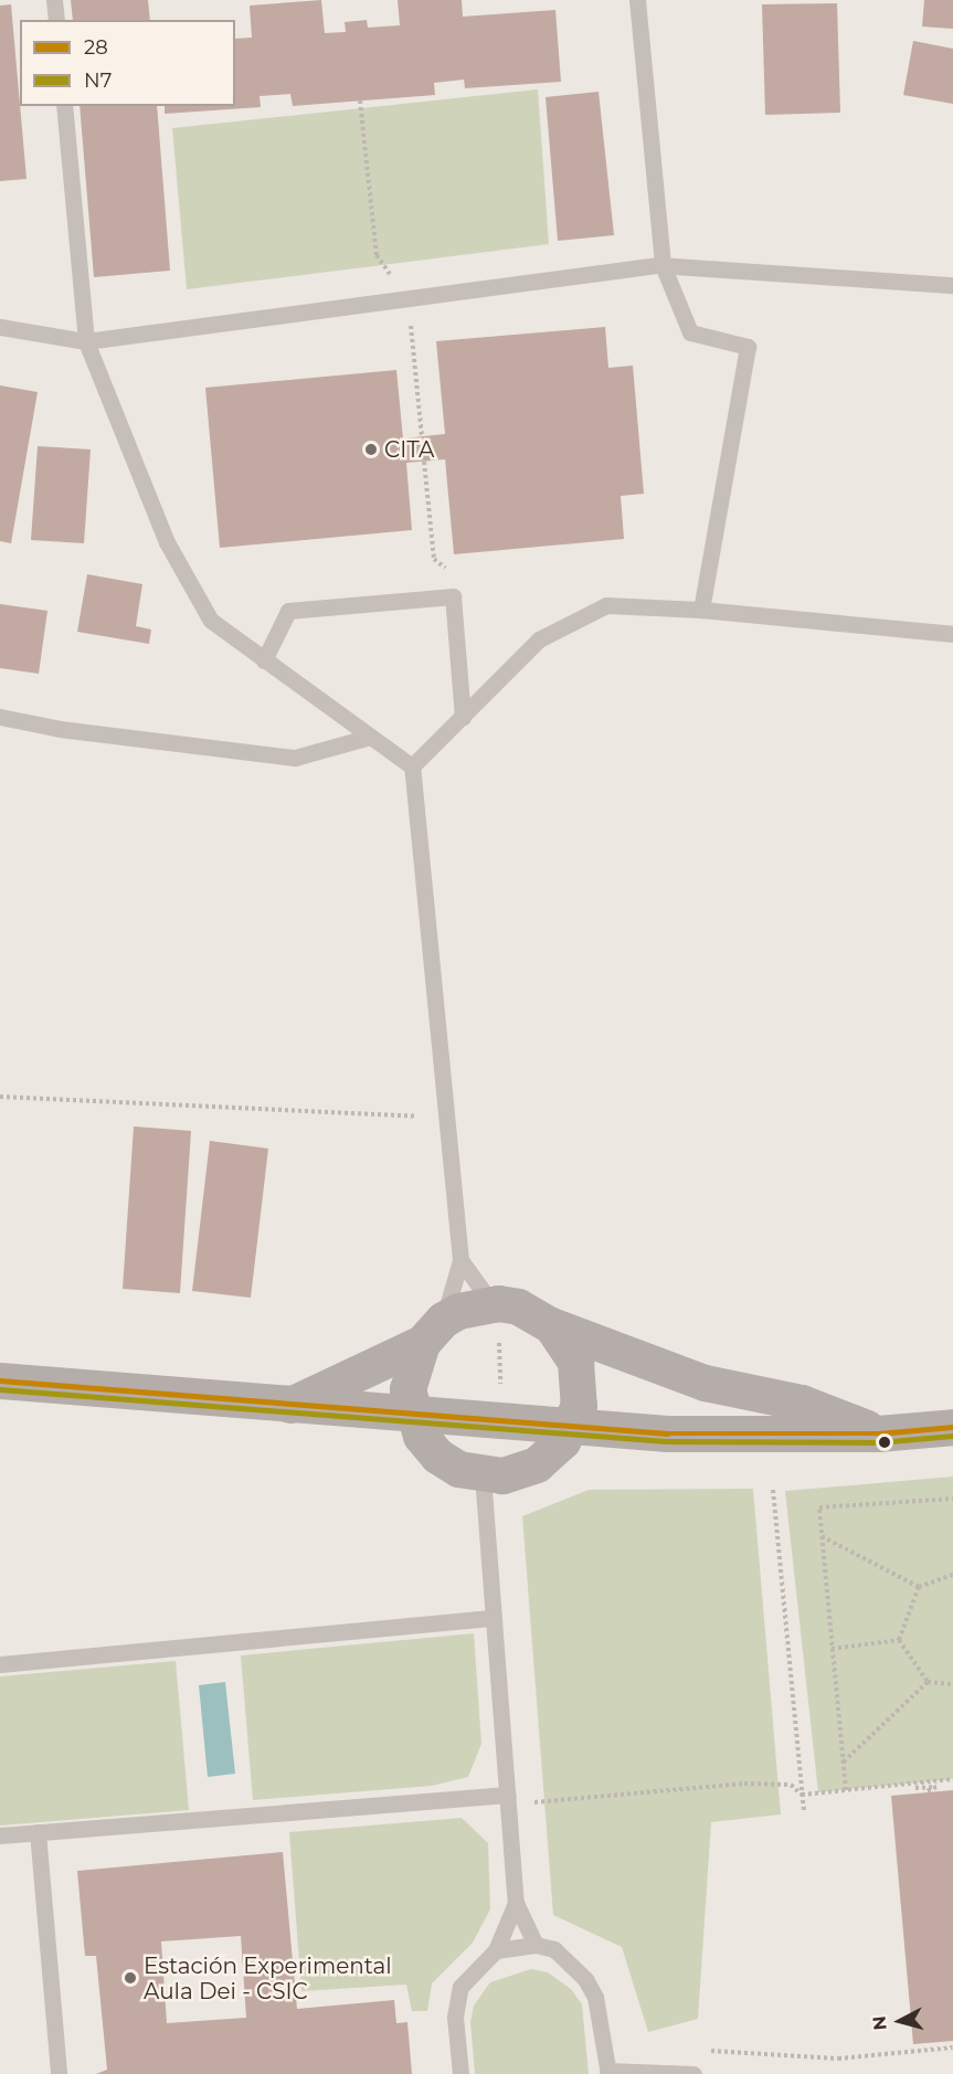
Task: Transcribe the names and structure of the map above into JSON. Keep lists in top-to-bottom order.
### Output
{
  "places": ["CITA", "Estación Experimental Aula Dei - CSIC"],
  "lines": ["transit line 28", "transit line N7"],
  "legend": ["28", "N7"],
  "north": "left"
}
